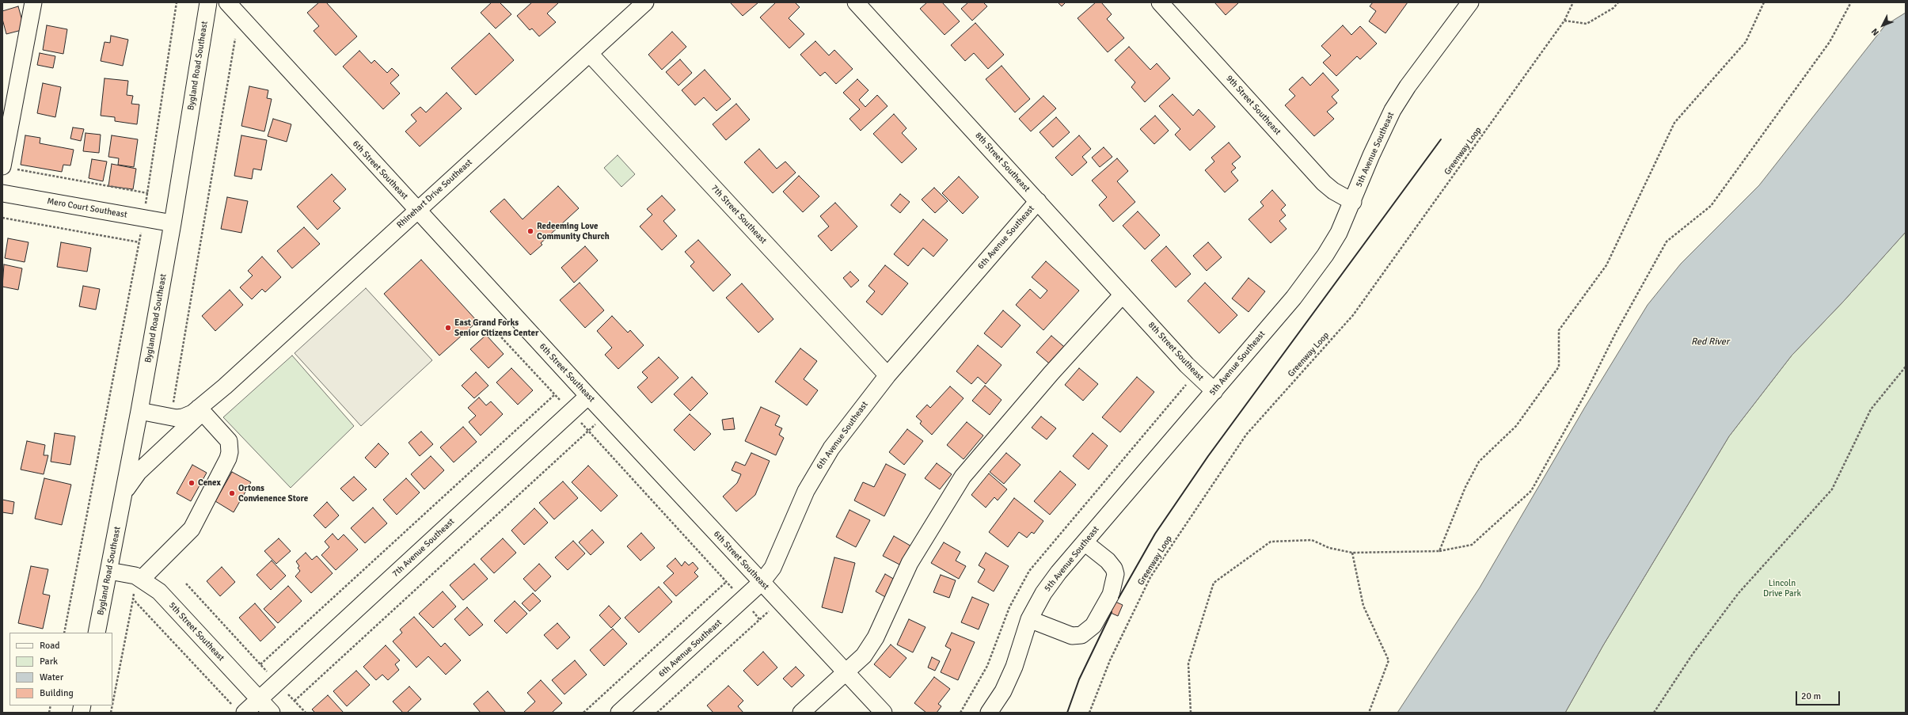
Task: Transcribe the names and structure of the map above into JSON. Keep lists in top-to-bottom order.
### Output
{
  "streets": {
    "street": [
      "Bygland Road Southeast",
      "9th Street Southeast",
      "5th Avenue Southeast",
      "8th Street Southeast",
      "6th Street Southeast",
      "Rhinehart Drive Southeast",
      "Mero Court Southeast",
      "7th Street Southeast",
      "6th Avenue Southeast",
      "7th Avenue Southeast",
      "5th Street Southeast"
    ],
    "path": ["Greenway Loop"]
  },
  "crossings": [
    ["Bygland Road Southeast", "Rhinehart Drive Southeast"],
    ["Bygland Road Southeast", "Mero Court Southeast"],
    ["Bygland Road Southeast", "5th Street Southeast"],
    ["9th Street Southeast", "5th Avenue Southeast"],
    ["5th Avenue Southeast", "8th Street Southeast"],
    ["8th Street Southeast", "6th Avenue Southeast"],
    ["6th Street Southeast", "Rhinehart Drive Southeast"],
    ["6th Street Southeast", "6th Avenue Southeast"],
    ["6th Street Southeast", "7th Avenue Southeast"],
    ["Rhinehart Drive Southeast", "7th Street Southeast"],
    ["7th Street Southeast", "6th Avenue Southeast"],
    ["7th Avenue Southeast", "5th Street Southeast"]
  ],
  "water": ["Red River"],
  "parks": ["Lincoln Drive Park"],
  "places": [
    "Redeeming Love Community Church",
    "East Grand Forks Senior Citizens Center",
    "Cenex",
    "Ortons Convienence Store"
  ],
  "legend": [
    "Road",
    "Park",
    "Water",
    "Building"
  ],
  "scale_bar": "20 m",
  "north": "bottom left"
}
